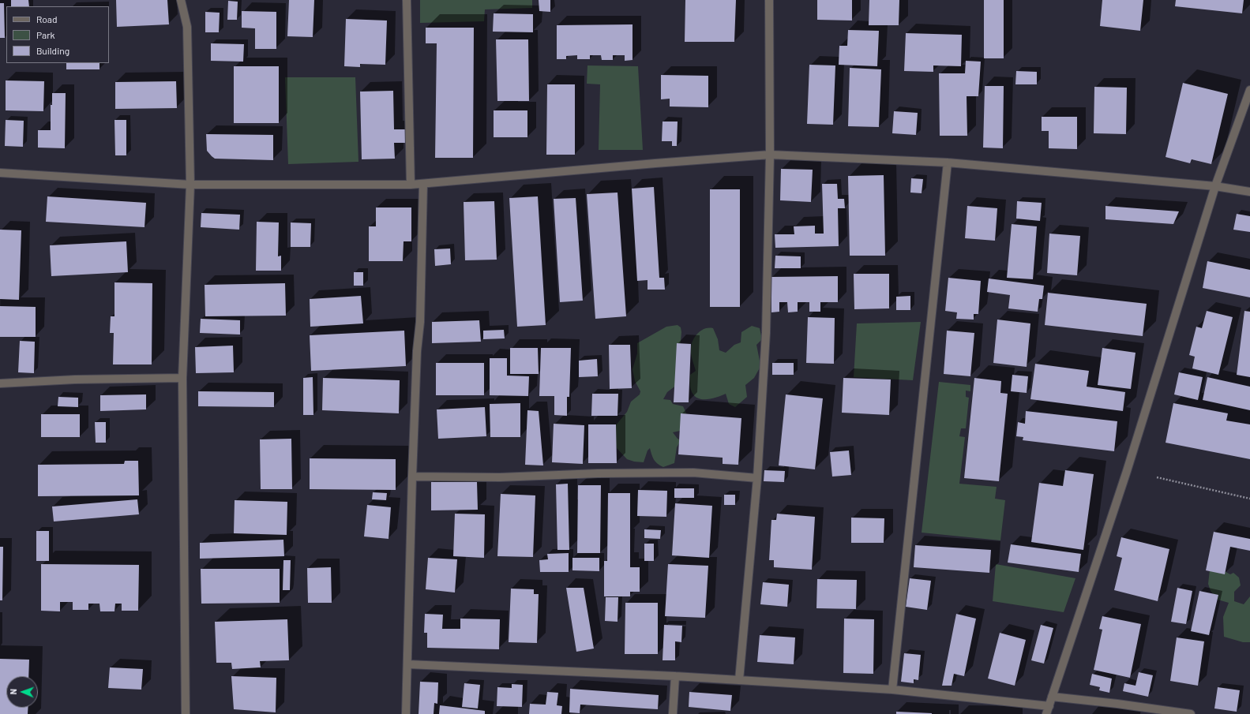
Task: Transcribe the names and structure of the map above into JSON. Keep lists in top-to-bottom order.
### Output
{
  "legend": ["Road", "Park", "Building"],
  "north": "left"
}
